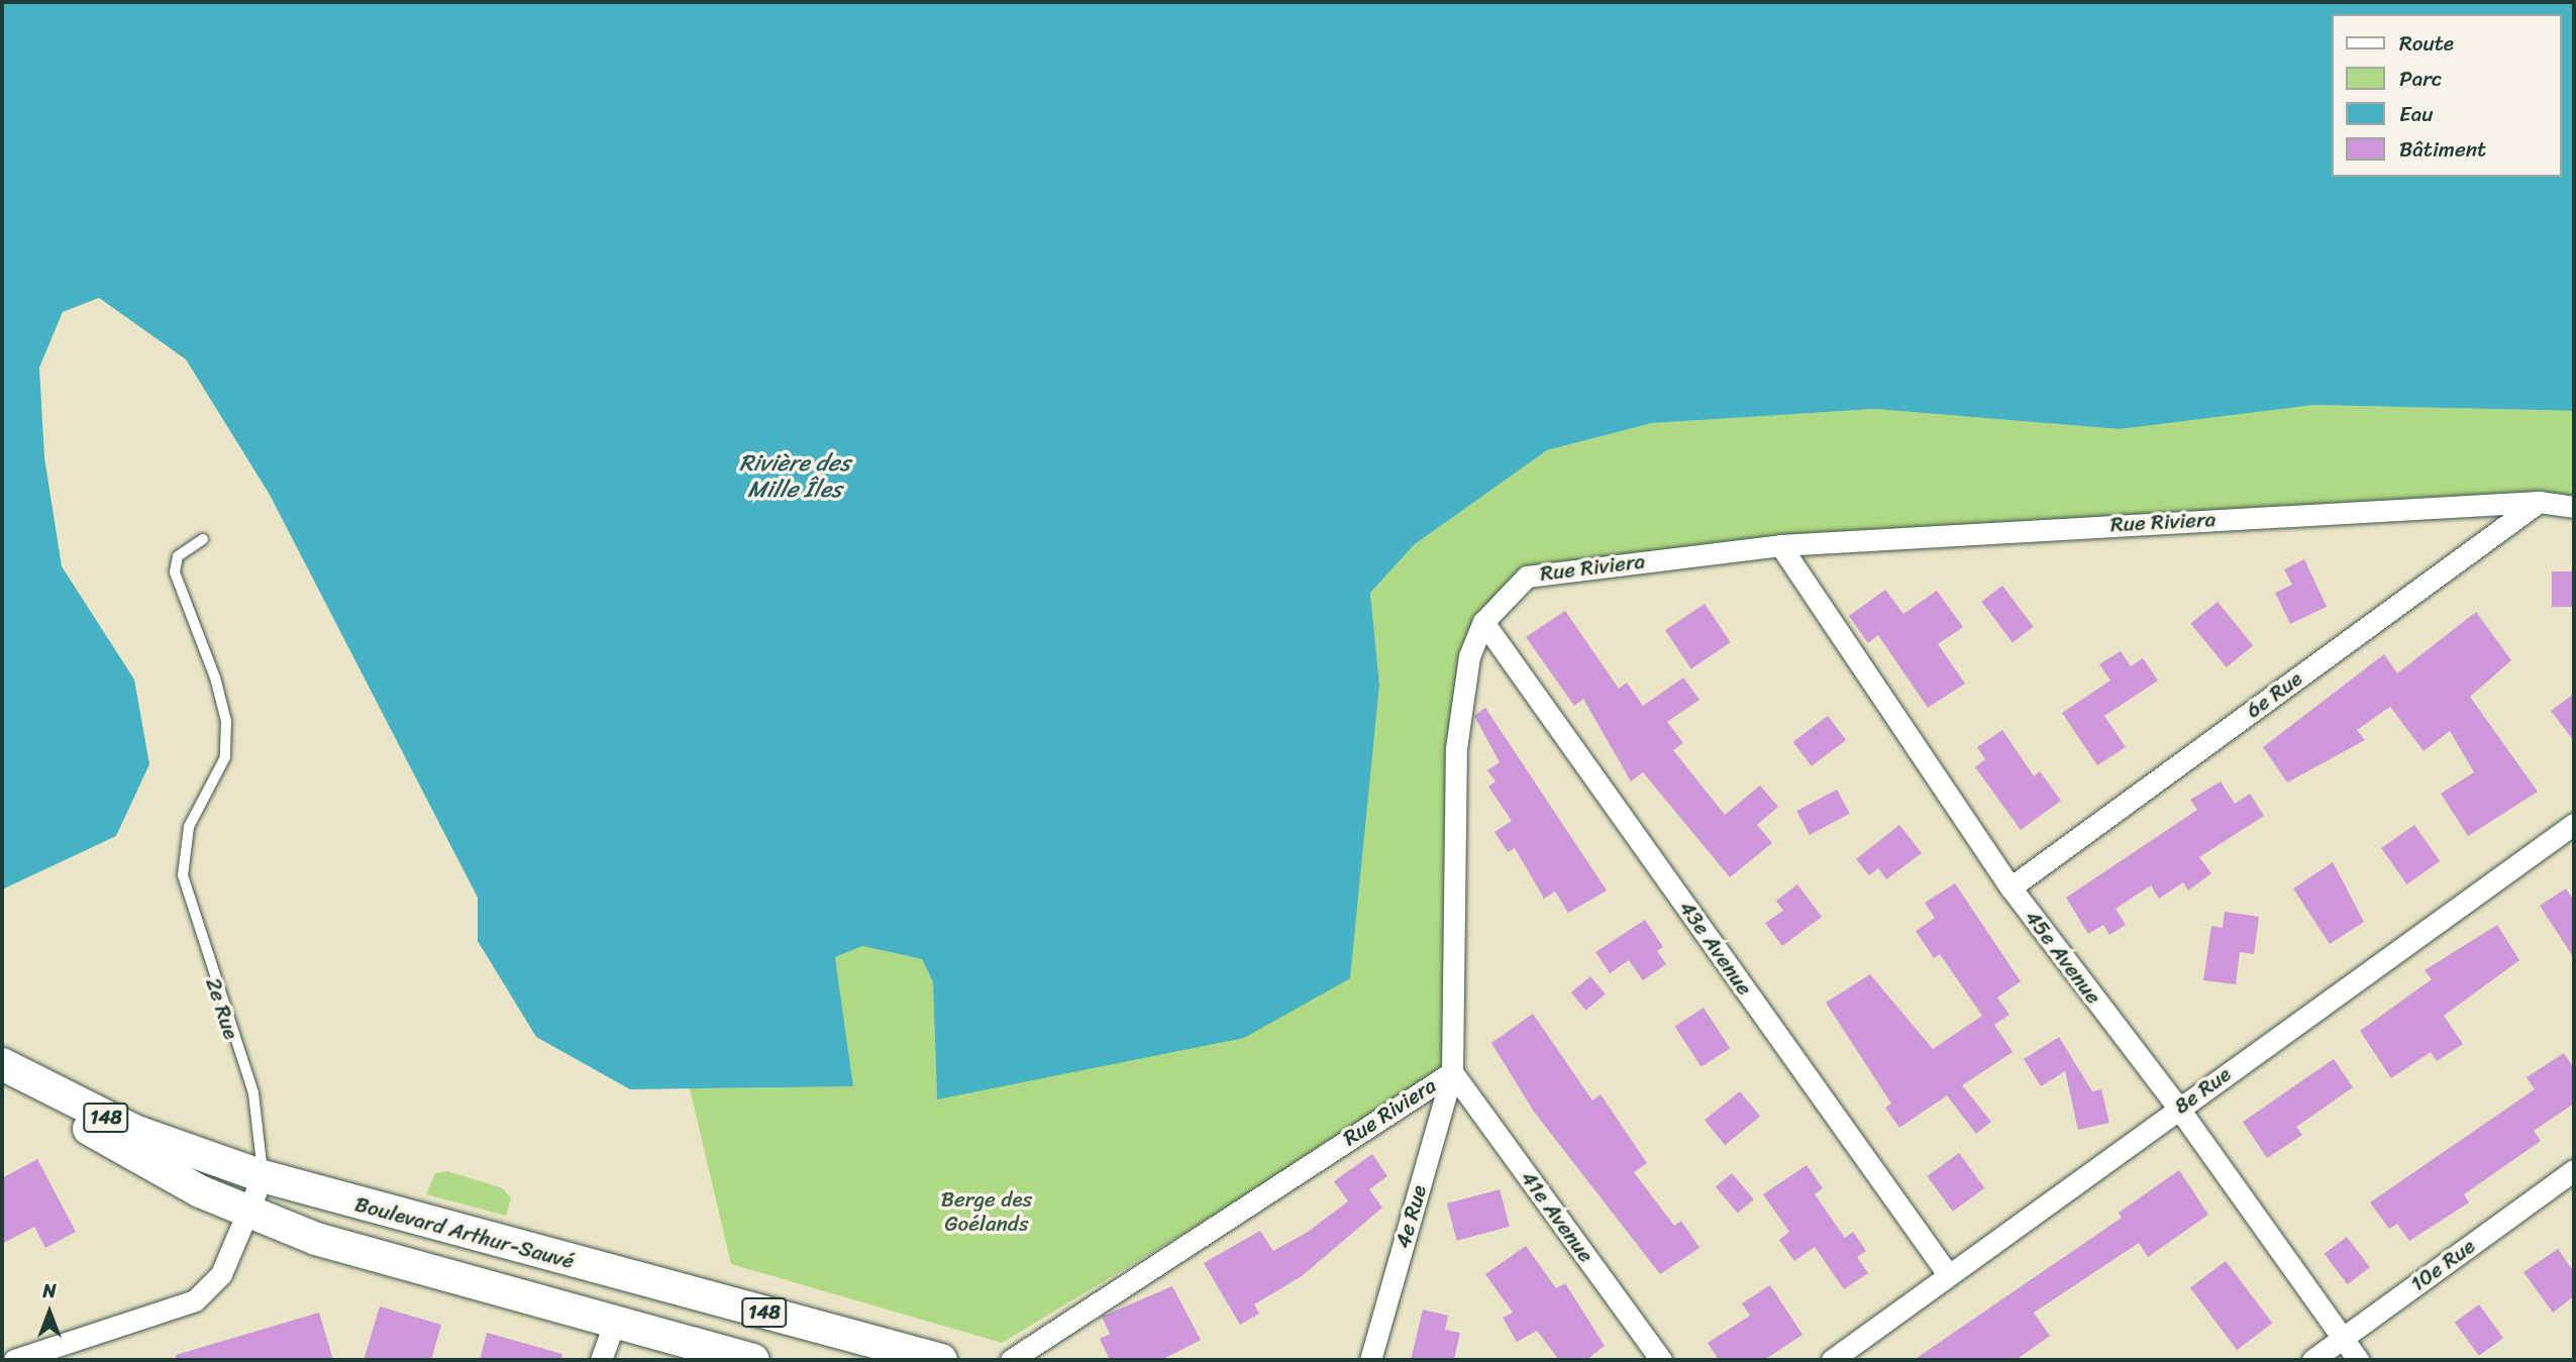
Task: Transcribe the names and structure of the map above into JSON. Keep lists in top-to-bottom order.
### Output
{
  "streets": {
    "main road": ["148", "Boulevard Arthur-Sauvé"],
    "street": [
      "Rue Riviera",
      "6e Rue",
      "43e Avenue",
      "45e Avenue",
      "2e Rue",
      "8e Rue",
      "4e Rue",
      "41e Avenue",
      "10e Rue"
    ]
  },
  "crossings": [
    ["Rue Riviera", "6e Rue"],
    ["Rue Riviera", "43e Avenue"],
    ["Rue Riviera", "45e Avenue"],
    ["Rue Riviera", "4e Rue"],
    ["Rue Riviera", "41e Avenue"],
    ["6e Rue", "45e Avenue"],
    ["43e Avenue", "8e Rue"],
    ["45e Avenue", "8e Rue"],
    ["45e Avenue", "10e Rue"],
    ["2e Rue", "Boulevard Arthur-Sauvé"],
    ["4e Rue", "41e Avenue"]
  ],
  "water": ["Rivière des Mille Îles"],
  "parks": ["Berge des Goélands"],
  "legend": [
    "Route",
    "Parc",
    "Eau",
    "Bâtiment"
  ],
  "north": "top"
}
